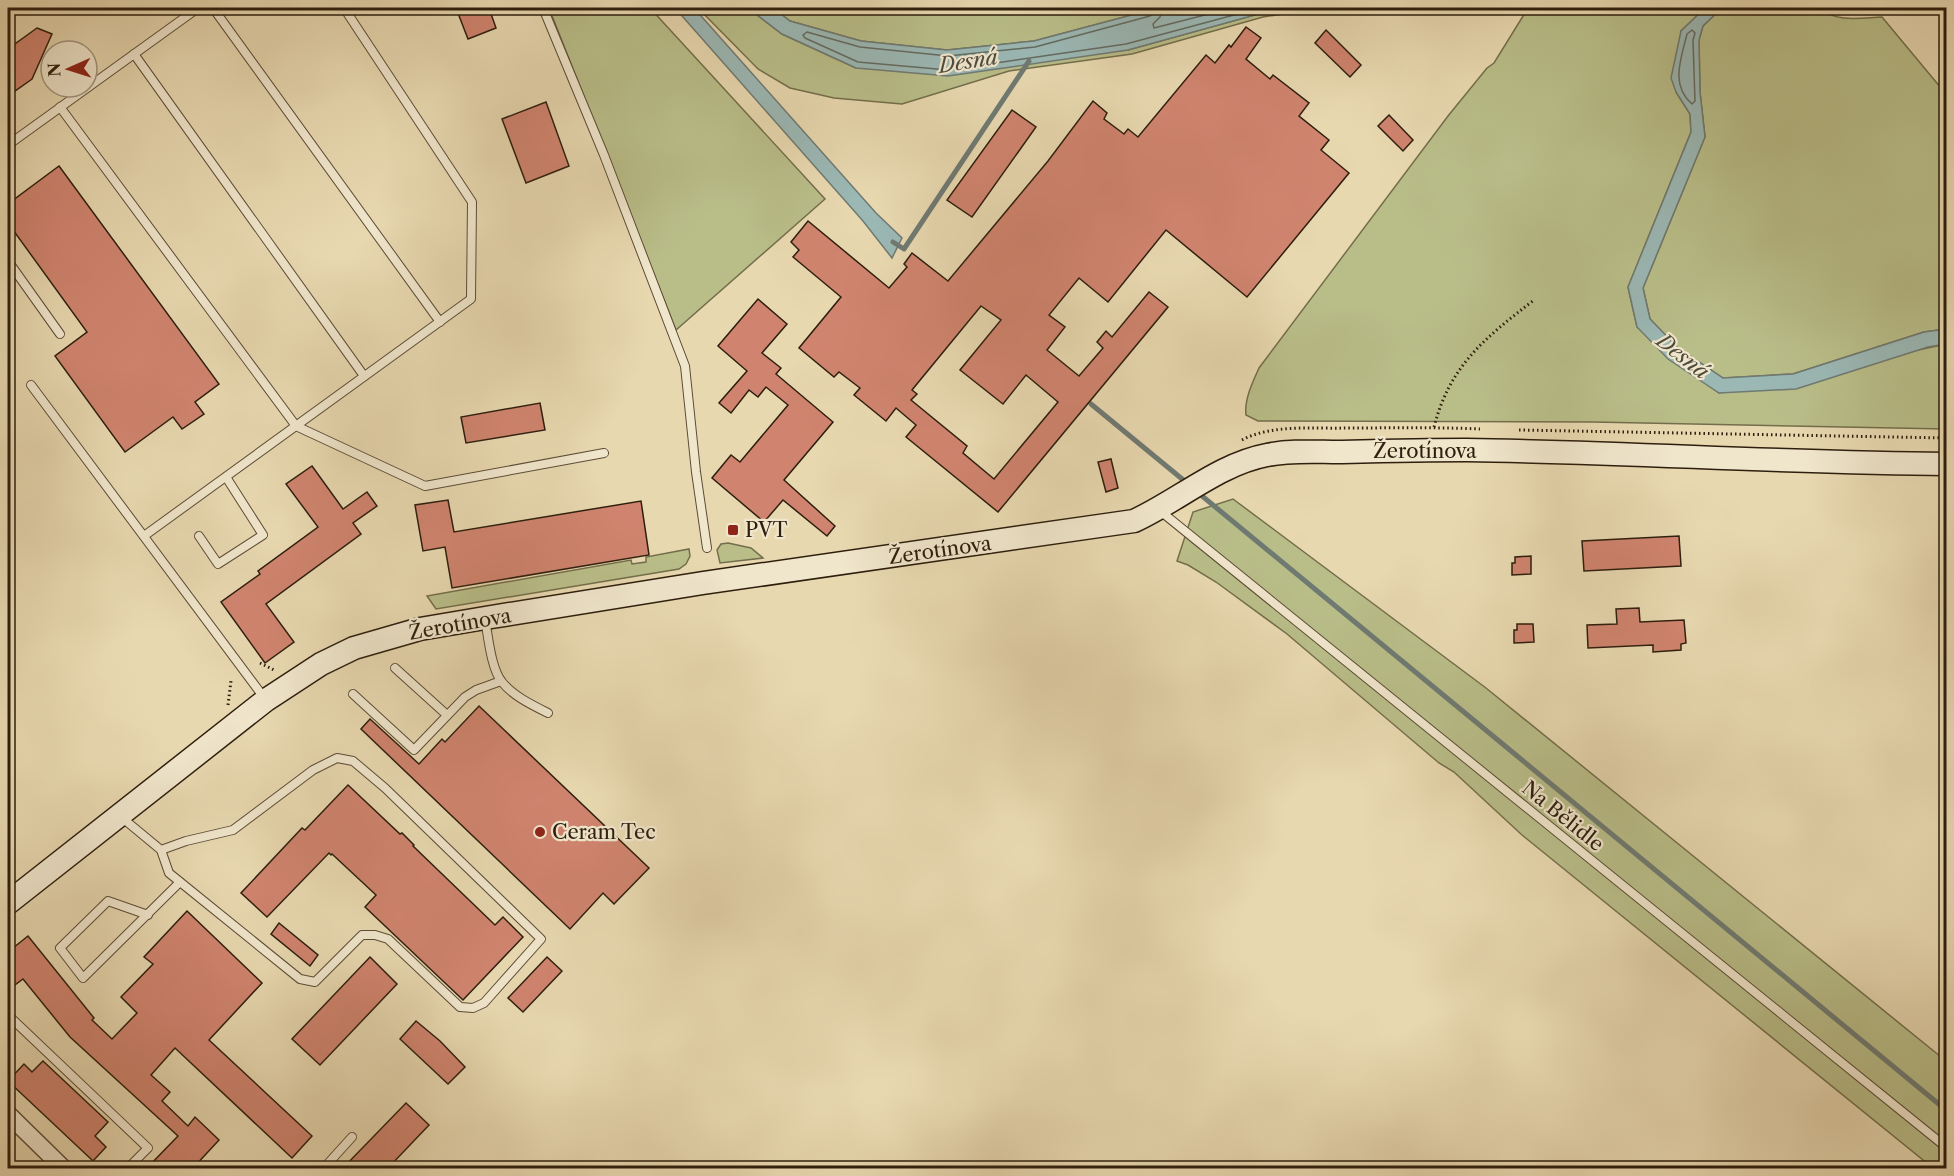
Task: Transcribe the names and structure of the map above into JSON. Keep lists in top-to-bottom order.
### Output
{
  "streets": {
    "street": ["Žerotínova"],
    "lane": ["Na Bělidle"]
  },
  "crossings": [
    ["Žerotínova", "Na Bělidle"]
  ],
  "water": ["Desná"],
  "places": {
    "transit": ["PVT"],
    "other": ["Ceram Tec"]
  },
  "north": "left"
}
